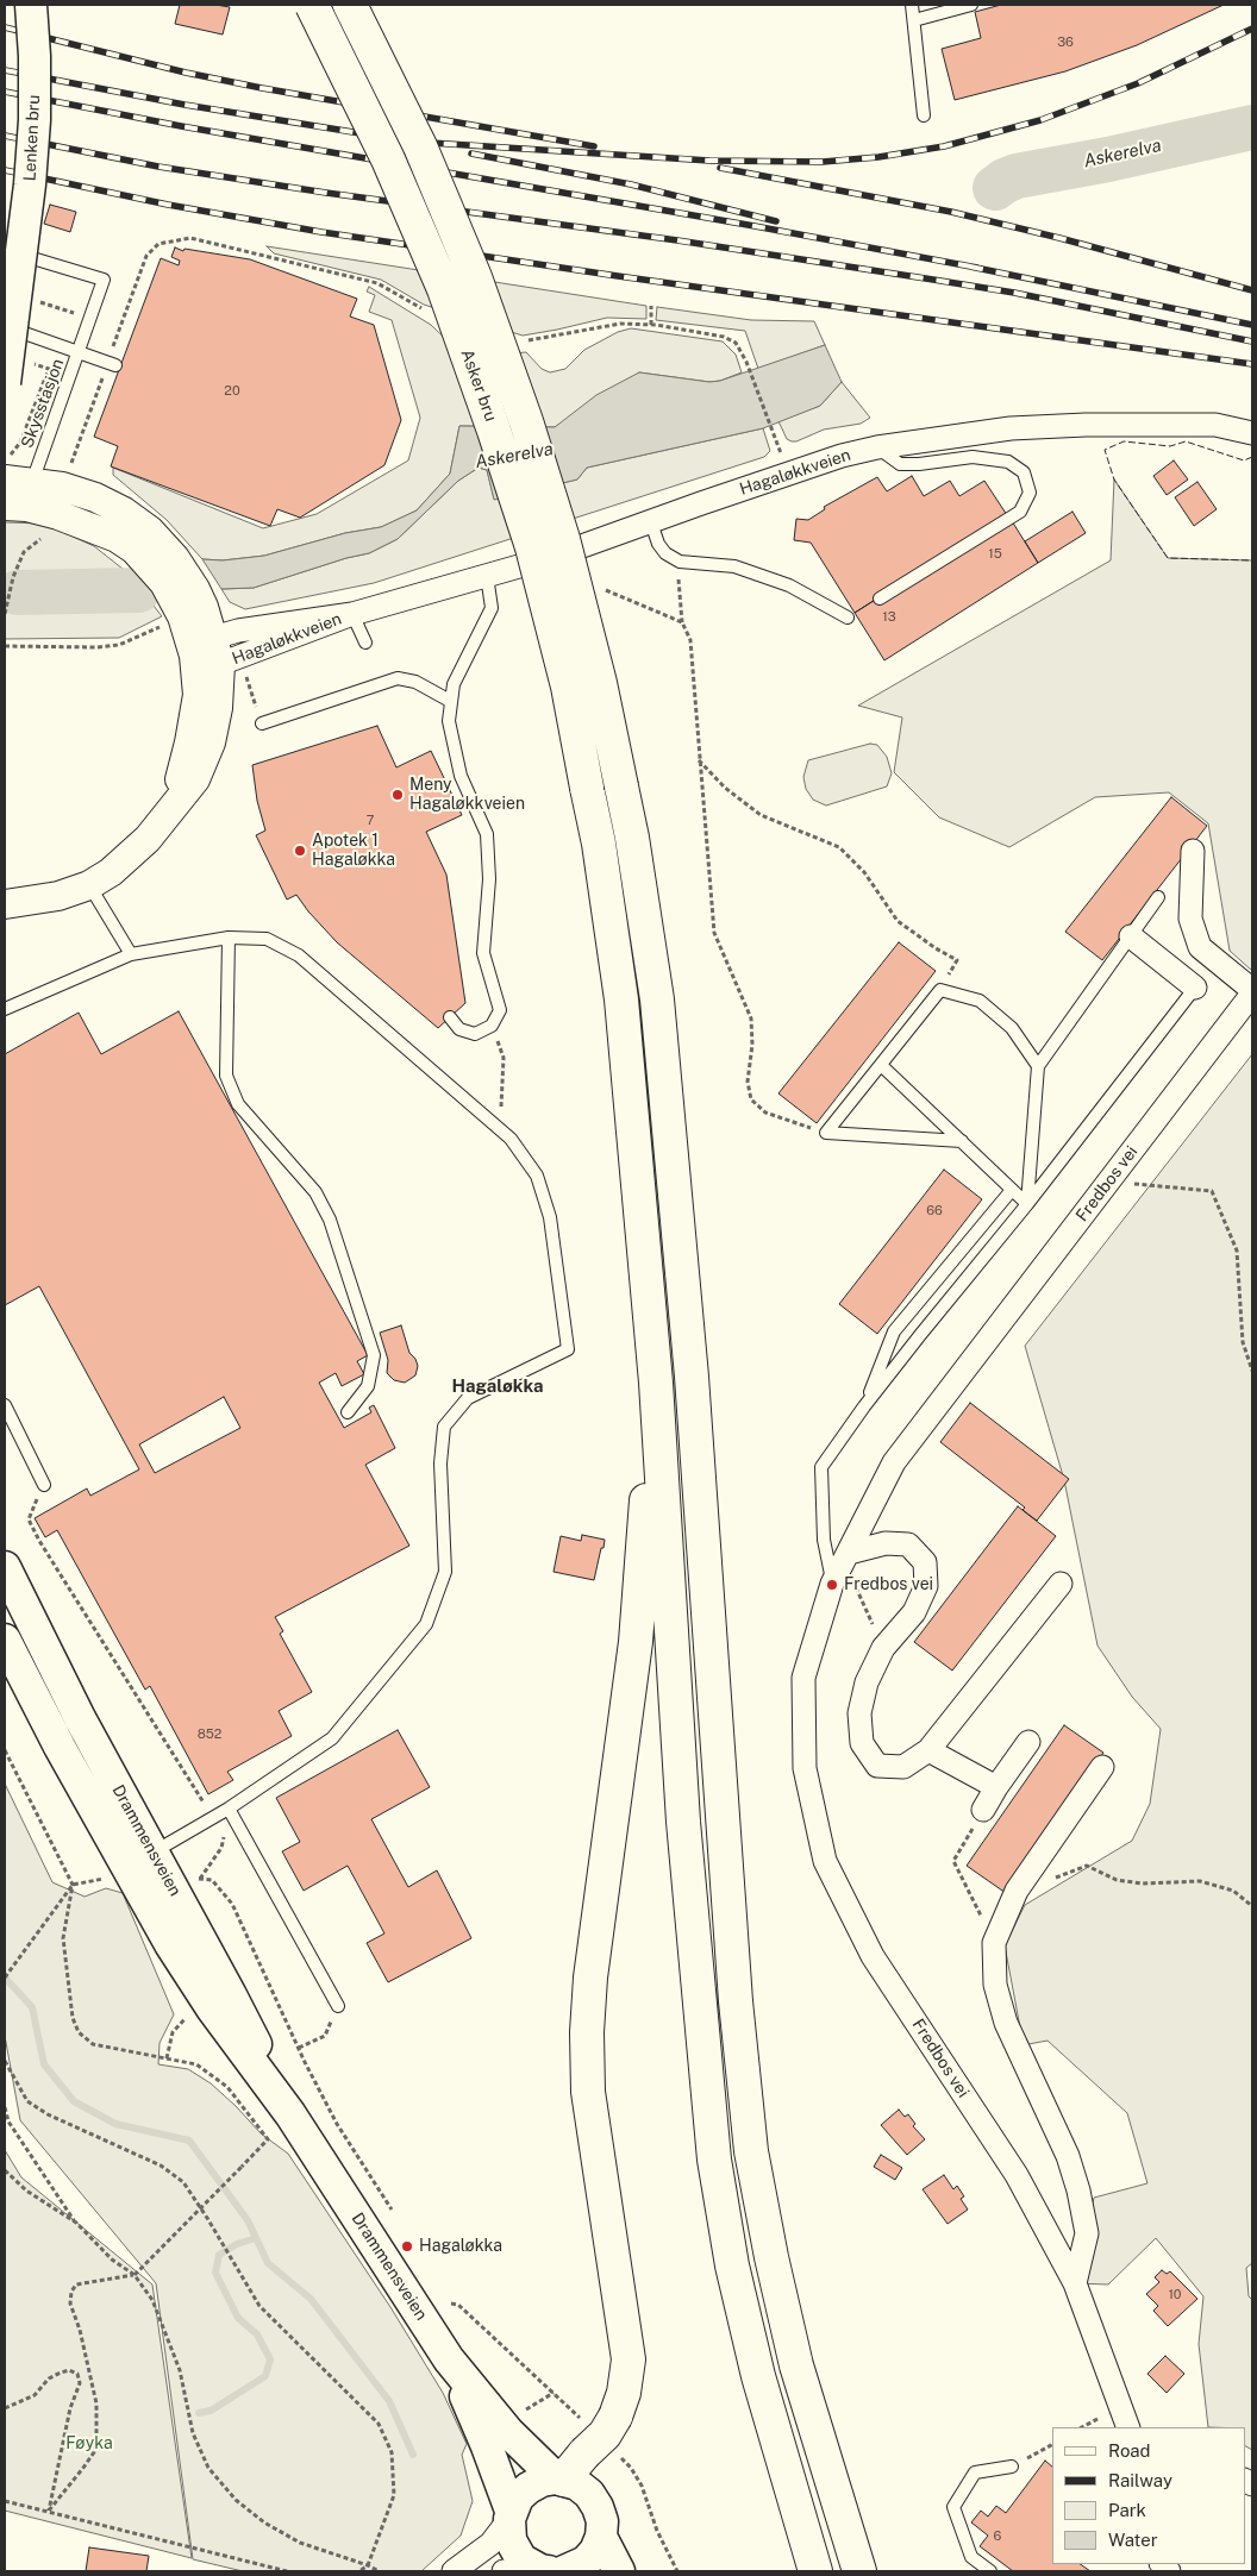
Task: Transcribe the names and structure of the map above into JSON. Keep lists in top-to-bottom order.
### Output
{
  "streets": {
    "highway": ["Asker bru"],
    "main road": ["Lenken bru", "Drammensveien"],
    "street": ["Hagaløkkveien", "Fredbos vei"],
    "lane": ["Skysstasjon"]
  },
  "crossings": [
    ["Skysstasjon", "Hagaløkkveien"]
  ],
  "districts": ["Hagaløkka"],
  "water": ["Askerelva"],
  "parks": ["Føyka"],
  "places": [
    "Meny Hagaløkkveien",
    "Apotek 1 Hagaløkka",
    "Fredbos vei",
    "Hagaløkka"
  ],
  "house_numbers": [
    "36",
    "20",
    "15",
    "13",
    "7",
    "66",
    "852",
    "10",
    "6"
  ],
  "legend": [
    "Road",
    "Railway",
    "Park",
    "Water"
  ]
}
